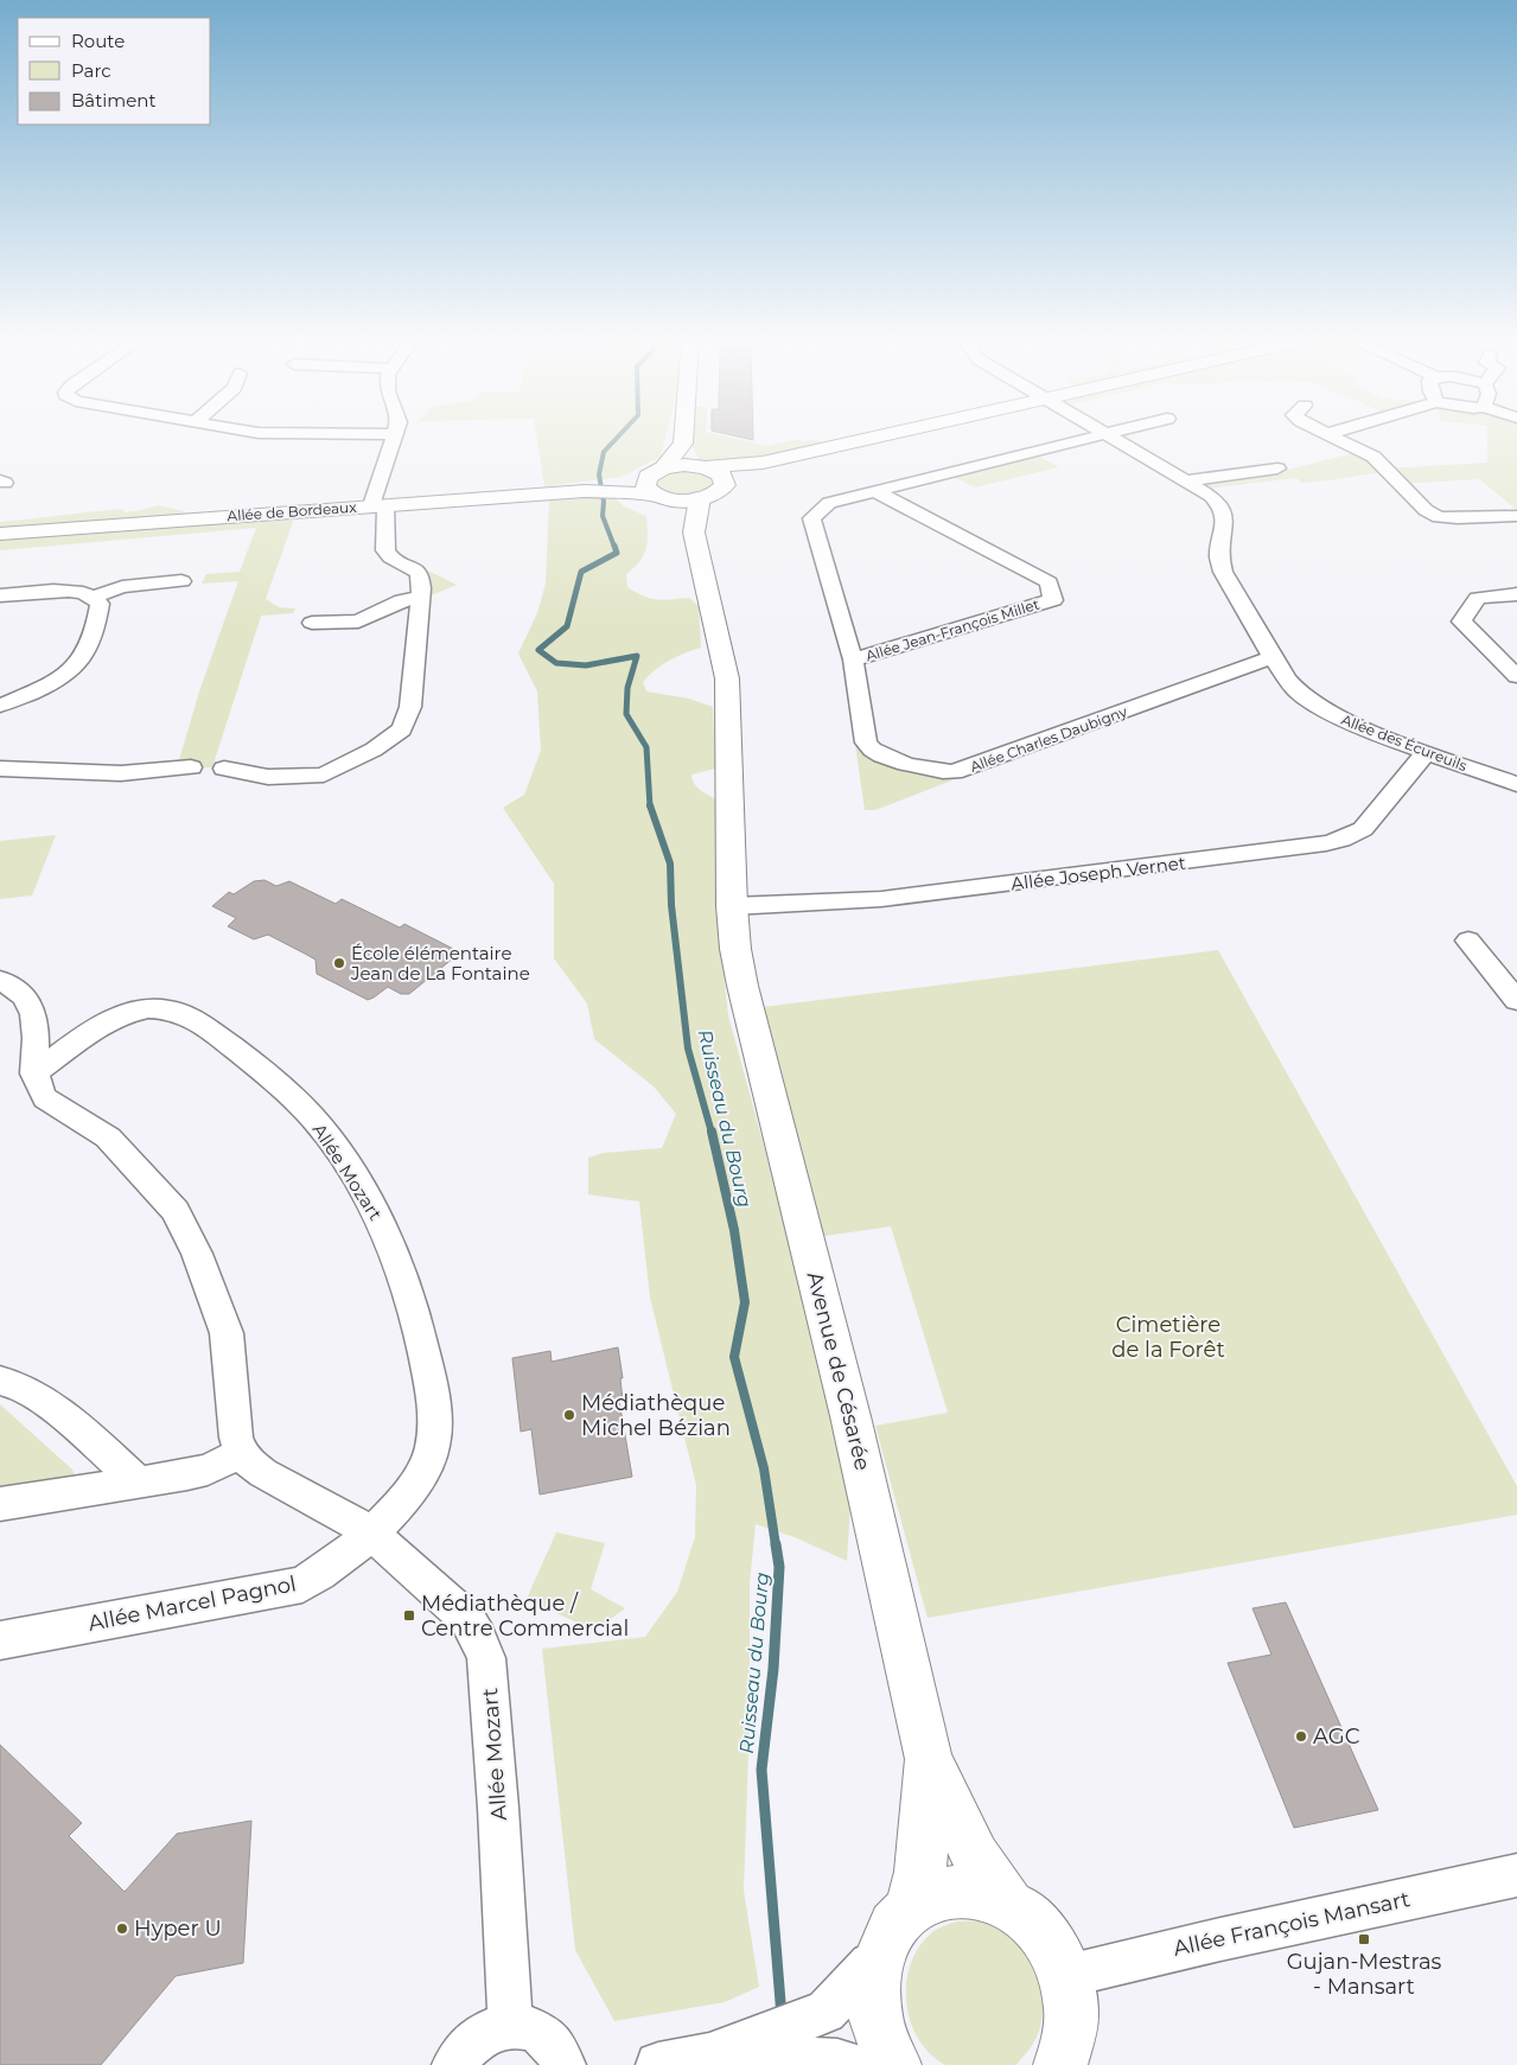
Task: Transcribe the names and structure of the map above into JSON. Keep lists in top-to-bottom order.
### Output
{
  "streets": {
    "street": [
      "Allée de Bordeaux",
      "Allée Jean-François Millet",
      "Allée Charles Daubigny",
      "Allée des Écureuils",
      "Allée Joseph Vernet",
      "Allée Mozart",
      "Avenue de Césarée",
      "Allée Marcel Pagnol",
      "Allée François Mansart"
    ]
  },
  "crossings": [
    ["Allée Jean-François Millet", "Allée Charles Daubigny"],
    ["Allée Charles Daubigny", "Allée des Écureuils"],
    ["Allée des Écureuils", "Allée Joseph Vernet"],
    ["Allée Joseph Vernet", "Avenue de Césarée"],
    ["Allée Mozart", "Allée Marcel Pagnol"]
  ],
  "water": ["Ruisseau du Bourg"],
  "parks": ["Cimetière de la Forêt"],
  "places": {
    "other": [
      "École élémentaire Jean de La Fontaine",
      "Médiathèque Michel Bézian",
      "AGC",
      "Hyper U"
    ],
    "transit": ["Médiathèque / Centre Commercial", "Gujan-Mestras - Mansart"]
  },
  "legend": ["Route", "Parc", "Bâtiment"]
}
